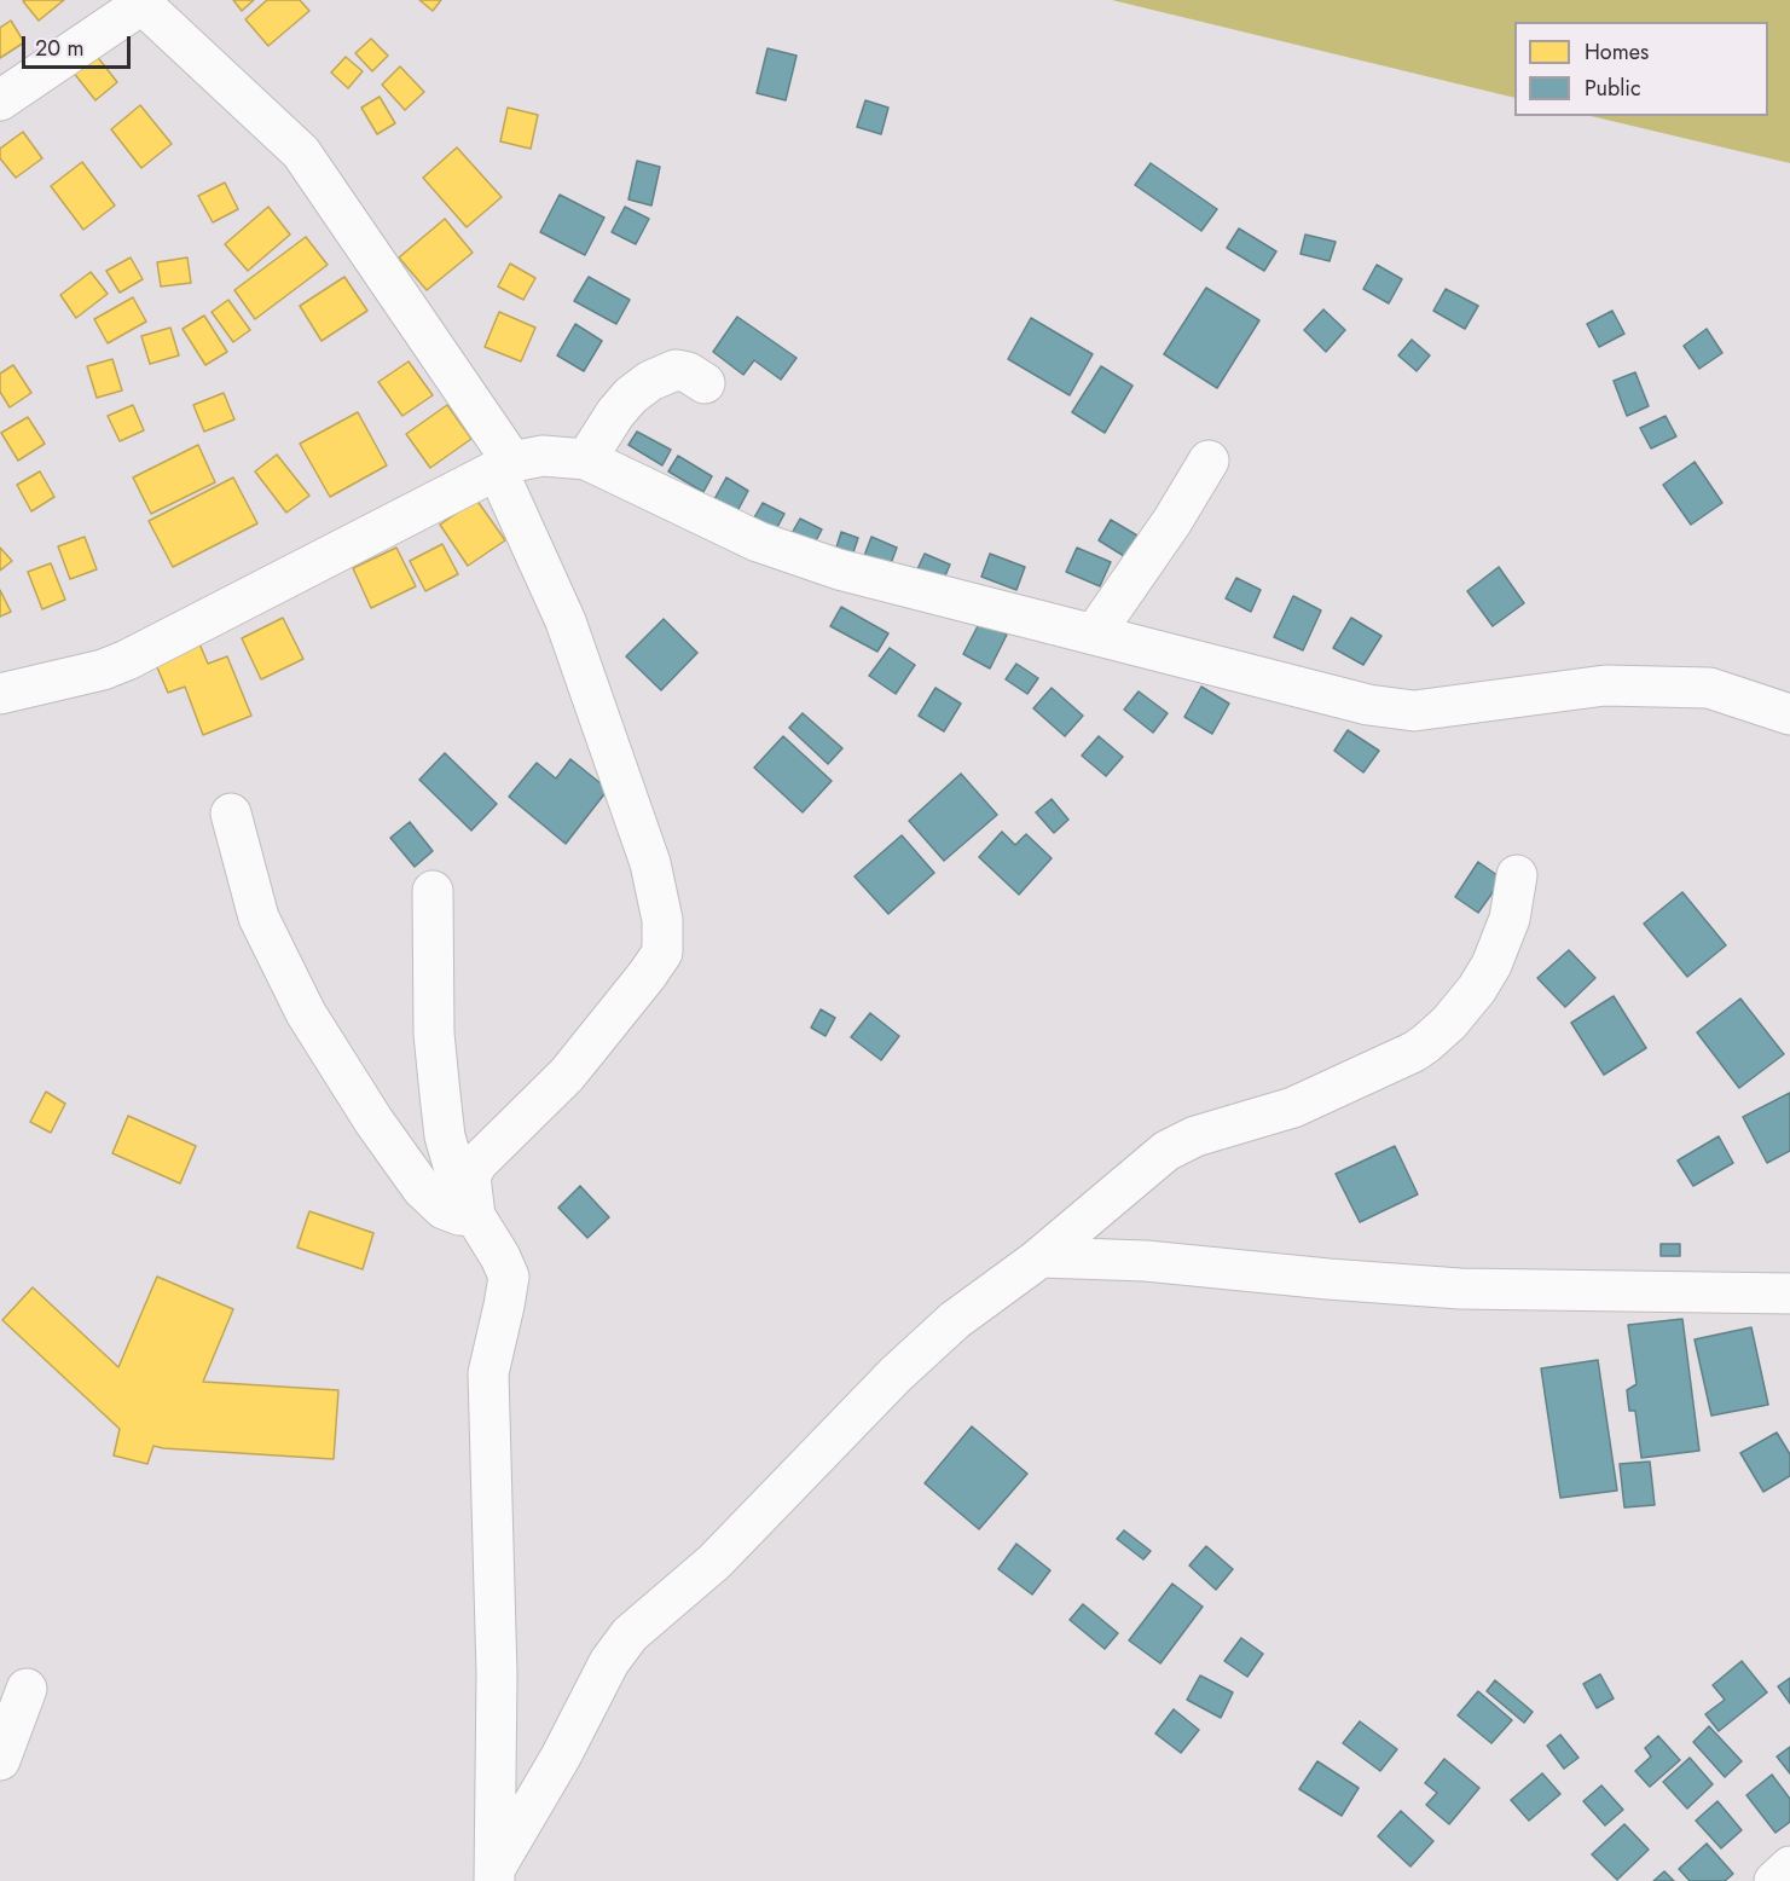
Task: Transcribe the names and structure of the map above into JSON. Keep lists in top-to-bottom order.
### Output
{
  "legend": ["Homes", "Public"],
  "scale_bar": "20 m"
}
